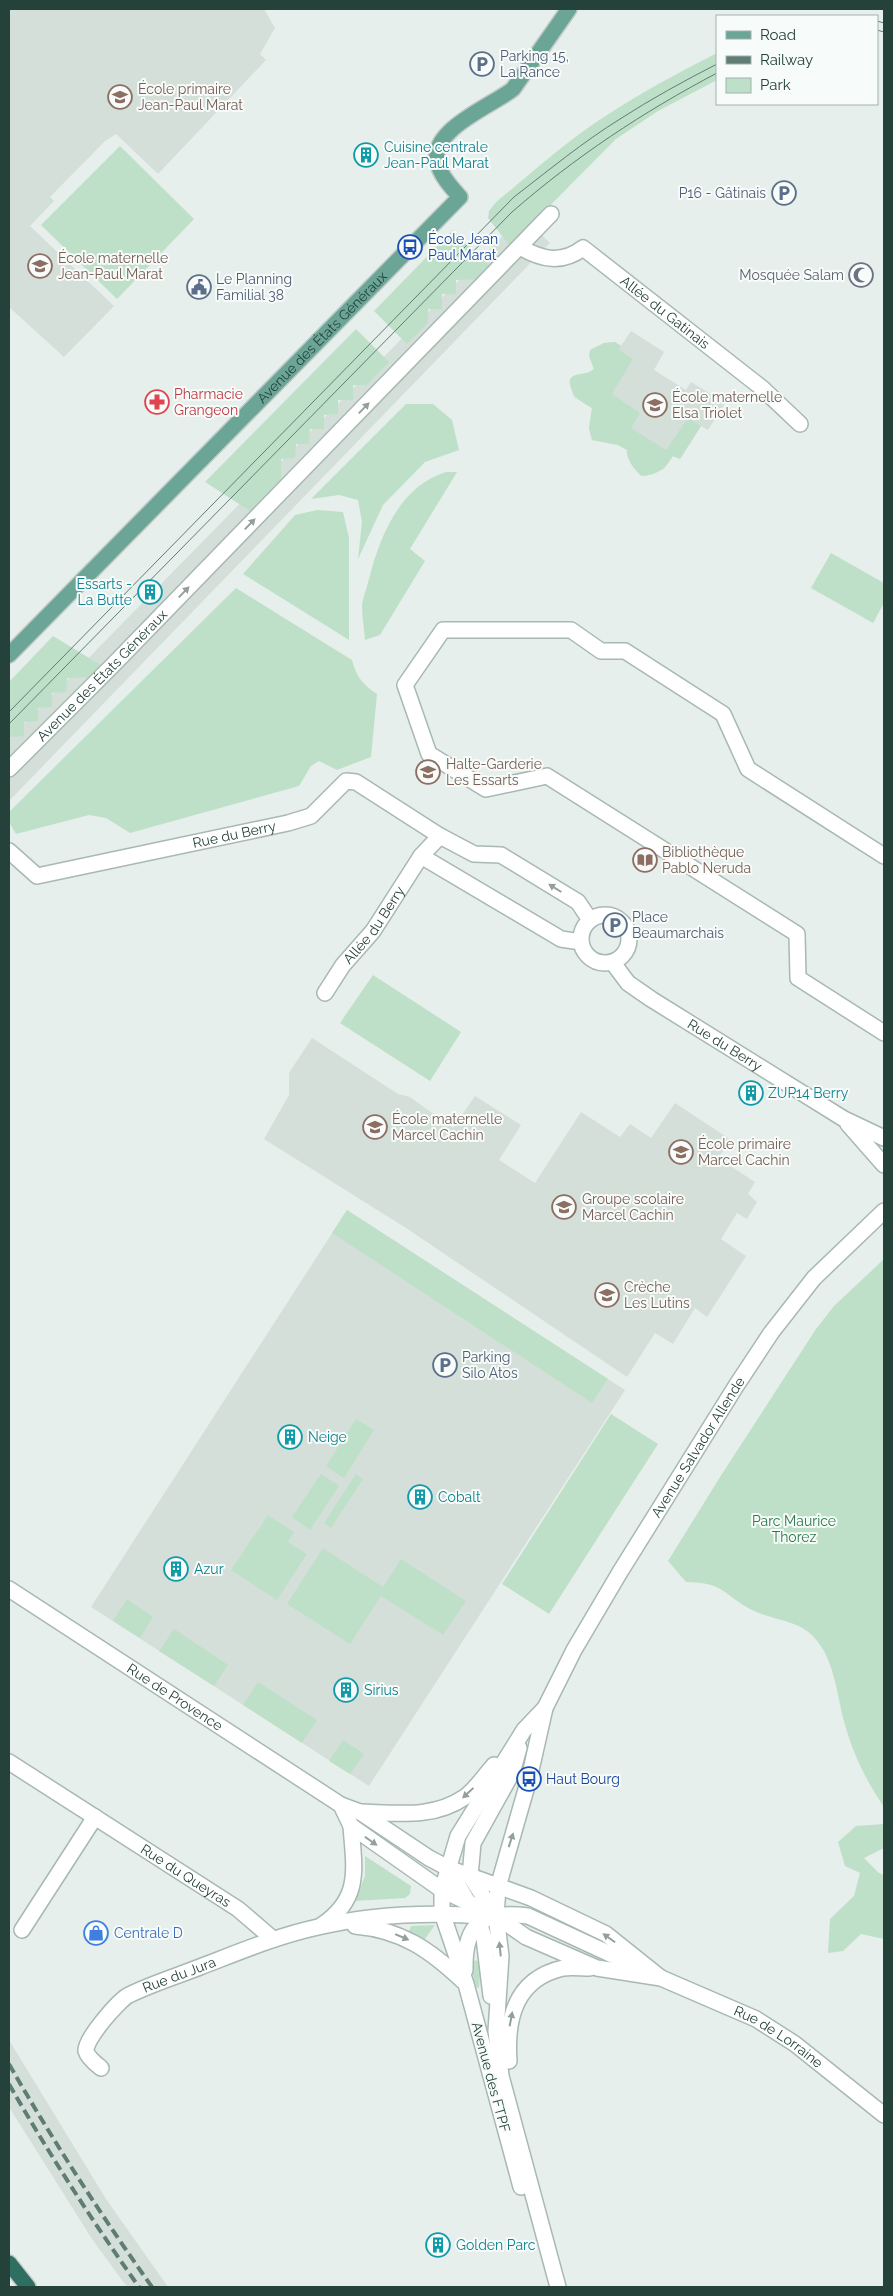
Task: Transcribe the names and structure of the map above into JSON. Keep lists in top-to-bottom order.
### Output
{
  "streets": {
    "main road": ["Avenue des États Généraux"],
    "street": [
      "Allée du Gatinais",
      "Rue du Berry",
      "Allée du Berry",
      "Avenue Salvador Allende",
      "Rue de Provence",
      "Rue du Queyras",
      "Rue du Jura",
      "Rue de Lorraine",
      "Avenue des FTPF"
    ]
  },
  "crossings": [
    ["Allée du Gatinais", "Avenue des États Généraux"],
    ["Avenue Salvador Allende", "Rue de Provence"],
    ["Avenue Salvador Allende", "Rue de Lorraine"],
    ["Avenue Salvador Allende", "Avenue des FTPF"],
    ["Rue de Provence", "Rue de Lorraine"],
    ["Rue de Provence", "Avenue des FTPF"],
    ["Rue du Queyras", "Rue du Jura"],
    ["Rue du Jura", "Avenue des FTPF"],
    ["Rue de Lorraine", "Avenue des FTPF"]
  ],
  "parks": ["Parc Maurice Thorez"],
  "places": {
    "parking": [
      "Parking 15, La Rance",
      "P16 - Gâtinais",
      "Place Beaumarchais",
      "Parking Silo Atos"
    ],
    "school or university": [
      "École primaire Jean-Paul Marat",
      "École maternelle Jean-Paul Marat",
      "École maternelle Elsa Triolet",
      "Halte-Garderie Les Essarts",
      "École maternelle Marcel Cachin",
      "École primaire Marcel Cachin",
      "Groupe scolaire Marcel Cachin",
      "Crèche Les Lutins"
    ],
    "building": [
      "Cuisine centrale Jean-Paul Marat",
      "Essarts - La Butte",
      "ZUP14 Berry",
      "Neige",
      "Cobalt",
      "Azur",
      "Sirius",
      "Golden Parc"
    ],
    "bus stop": ["École Jean Paul Marat", "Haut Bourg"],
    "mosque": ["Mosquée Salam"],
    "public building": ["Le Planning Familial 38"],
    "pharmacy": ["Pharmacie Grangeon"],
    "library": ["Bibliothèque Pablo Neruda"],
    "shop": ["Centrale D"]
  },
  "legend": ["Road", "Railway", "Park"]
}
